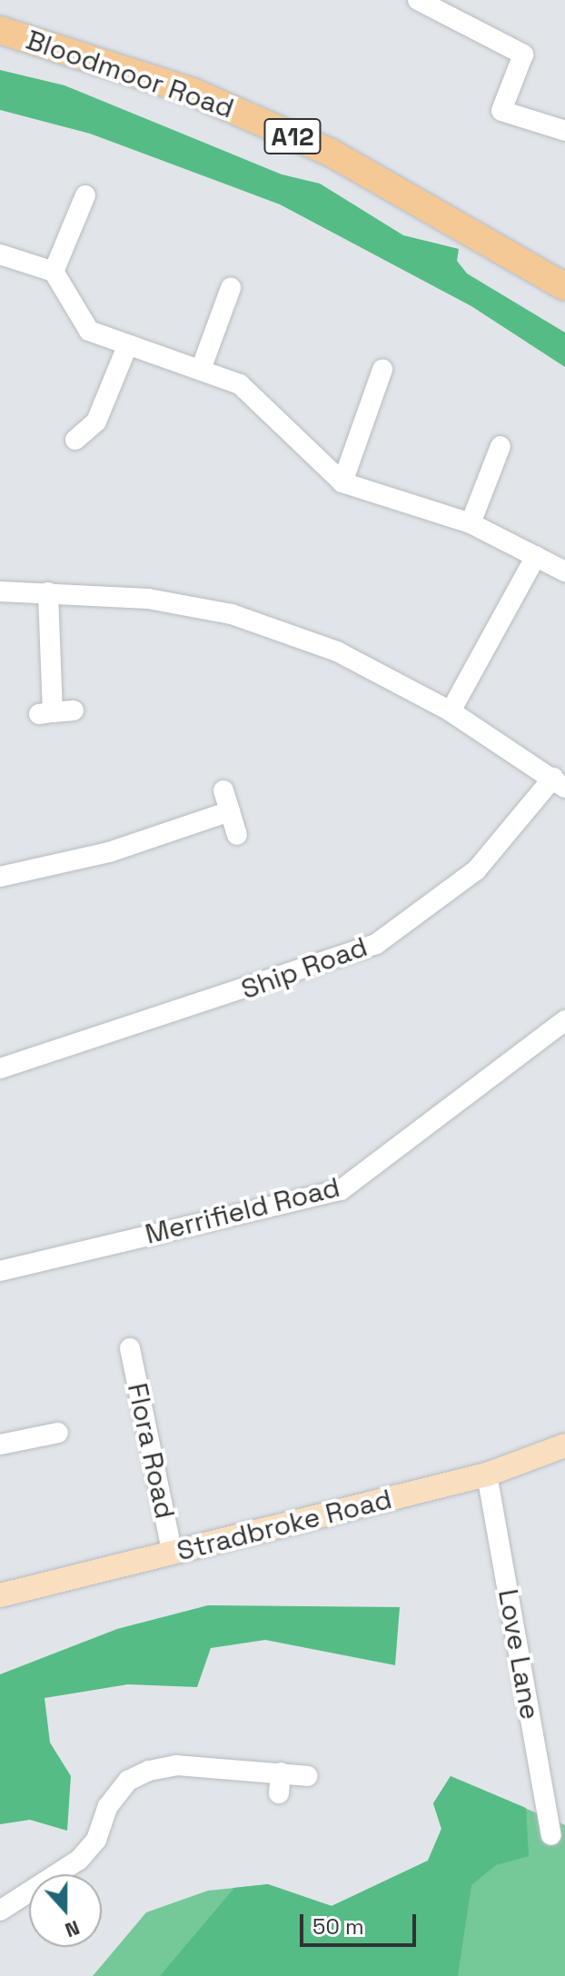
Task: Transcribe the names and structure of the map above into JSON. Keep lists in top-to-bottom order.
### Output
{
  "streets": {
    "highway": ["Bloodmoor Road", "A12"],
    "main road": ["Stradbroke Road"],
    "street": [
      "Ship Road",
      "Merrifield Road",
      "Flora Road",
      "Love Lane"
    ]
  },
  "crossings": [
    ["Flora Road", "Stradbroke Road"],
    ["Stradbroke Road", "Love Lane"]
  ],
  "scale_bar": "50 m",
  "north": "bottom"
}
